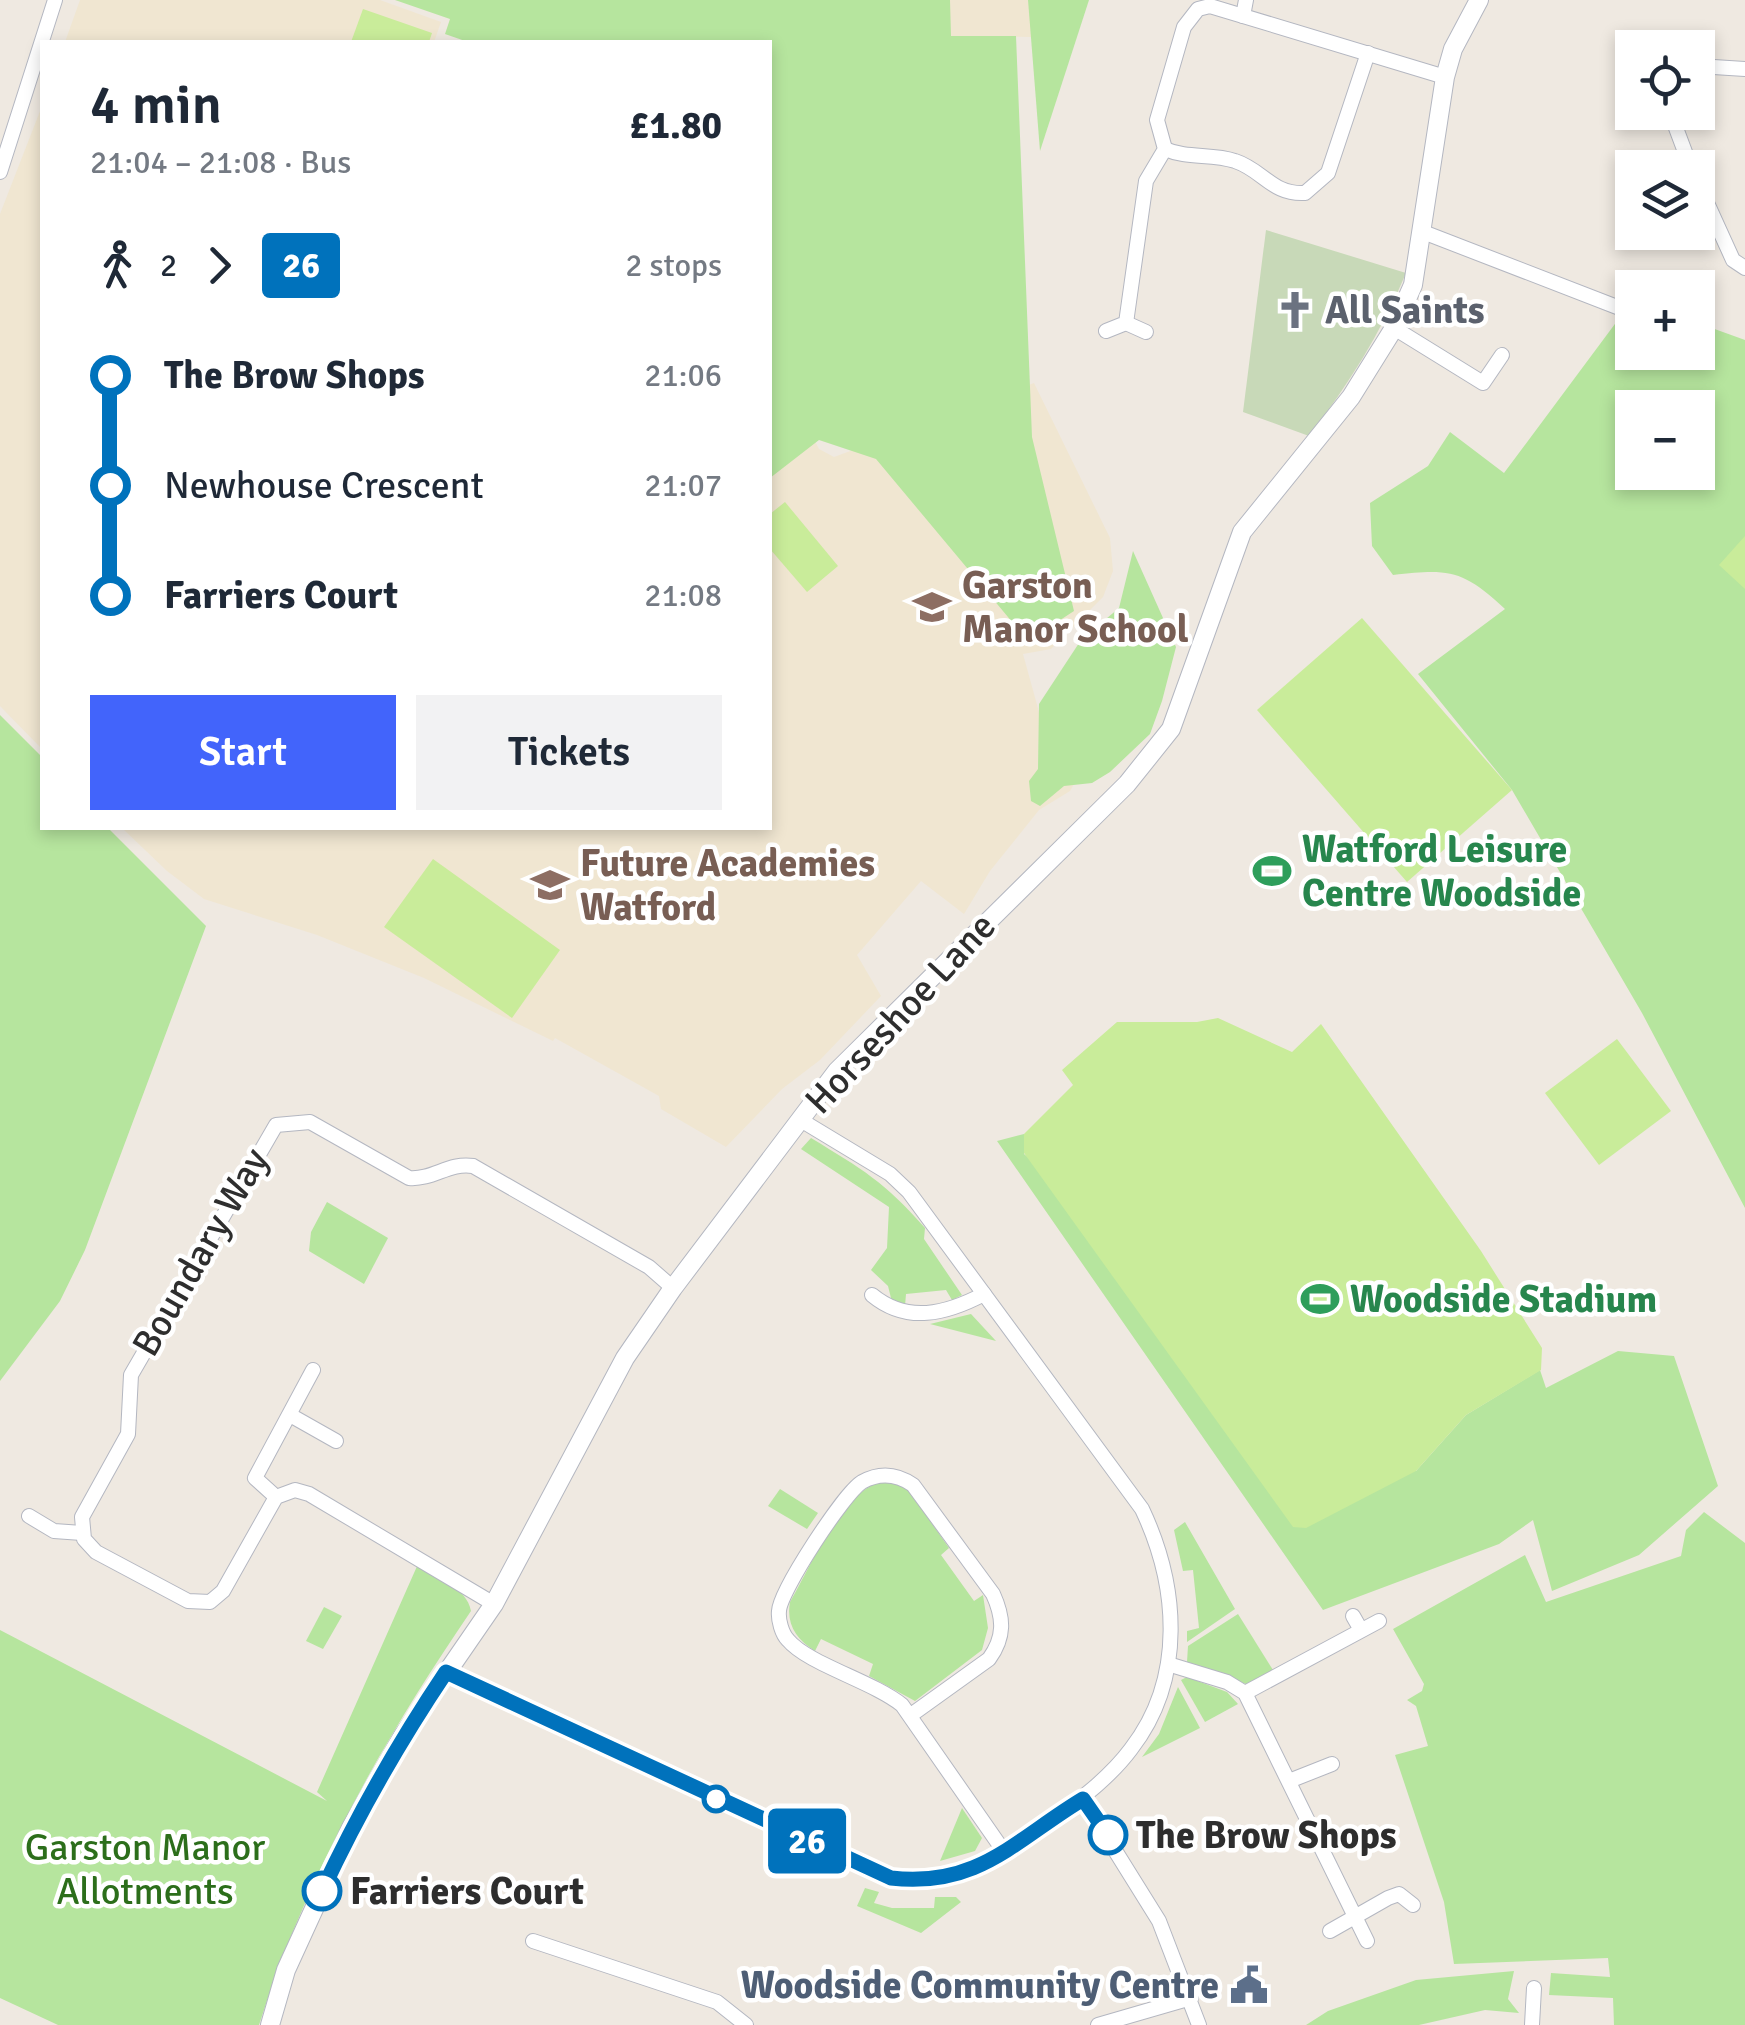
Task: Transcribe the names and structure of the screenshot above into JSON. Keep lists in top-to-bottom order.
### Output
{
  "streets": {
    "street": ["Horseshoe Lane", "Boundary Way"]
  },
  "crossings": [
    ["Horseshoe Lane", "Boundary Way"]
  ],
  "parks": ["Garston Manor Allotments"],
  "places": {
    "church": ["All Saints"],
    "school or university": ["Garston Manor School", "Future Academies Watford"],
    "sports": ["Watford Leisure Centre Woodside", "Woodside Stadium"],
    "other": ["The Brow Shops", "Farriers Court"],
    "public building": ["Woodside Community Centre"]
  },
  "lines": ["bus line 26"],
  "page": {
    "on_map": "26",
    "map_buttons": ["+", "−"],
    "heading": ["4 min", "21:04 – 21:08 · Bus", "£1.80"],
    "legs": ["2", "26", "2 stops"],
    "list": [
      {
        "name": "The Brow Shops",
        "value": "21:06"
      },
      {
        "name": "Newhouse Crescent",
        "value": "21:07"
      },
      {
        "name": "Farriers Court",
        "value": "21:08"
      }
    ],
    "buttons": ["Start", "Tickets"]
  }
}
